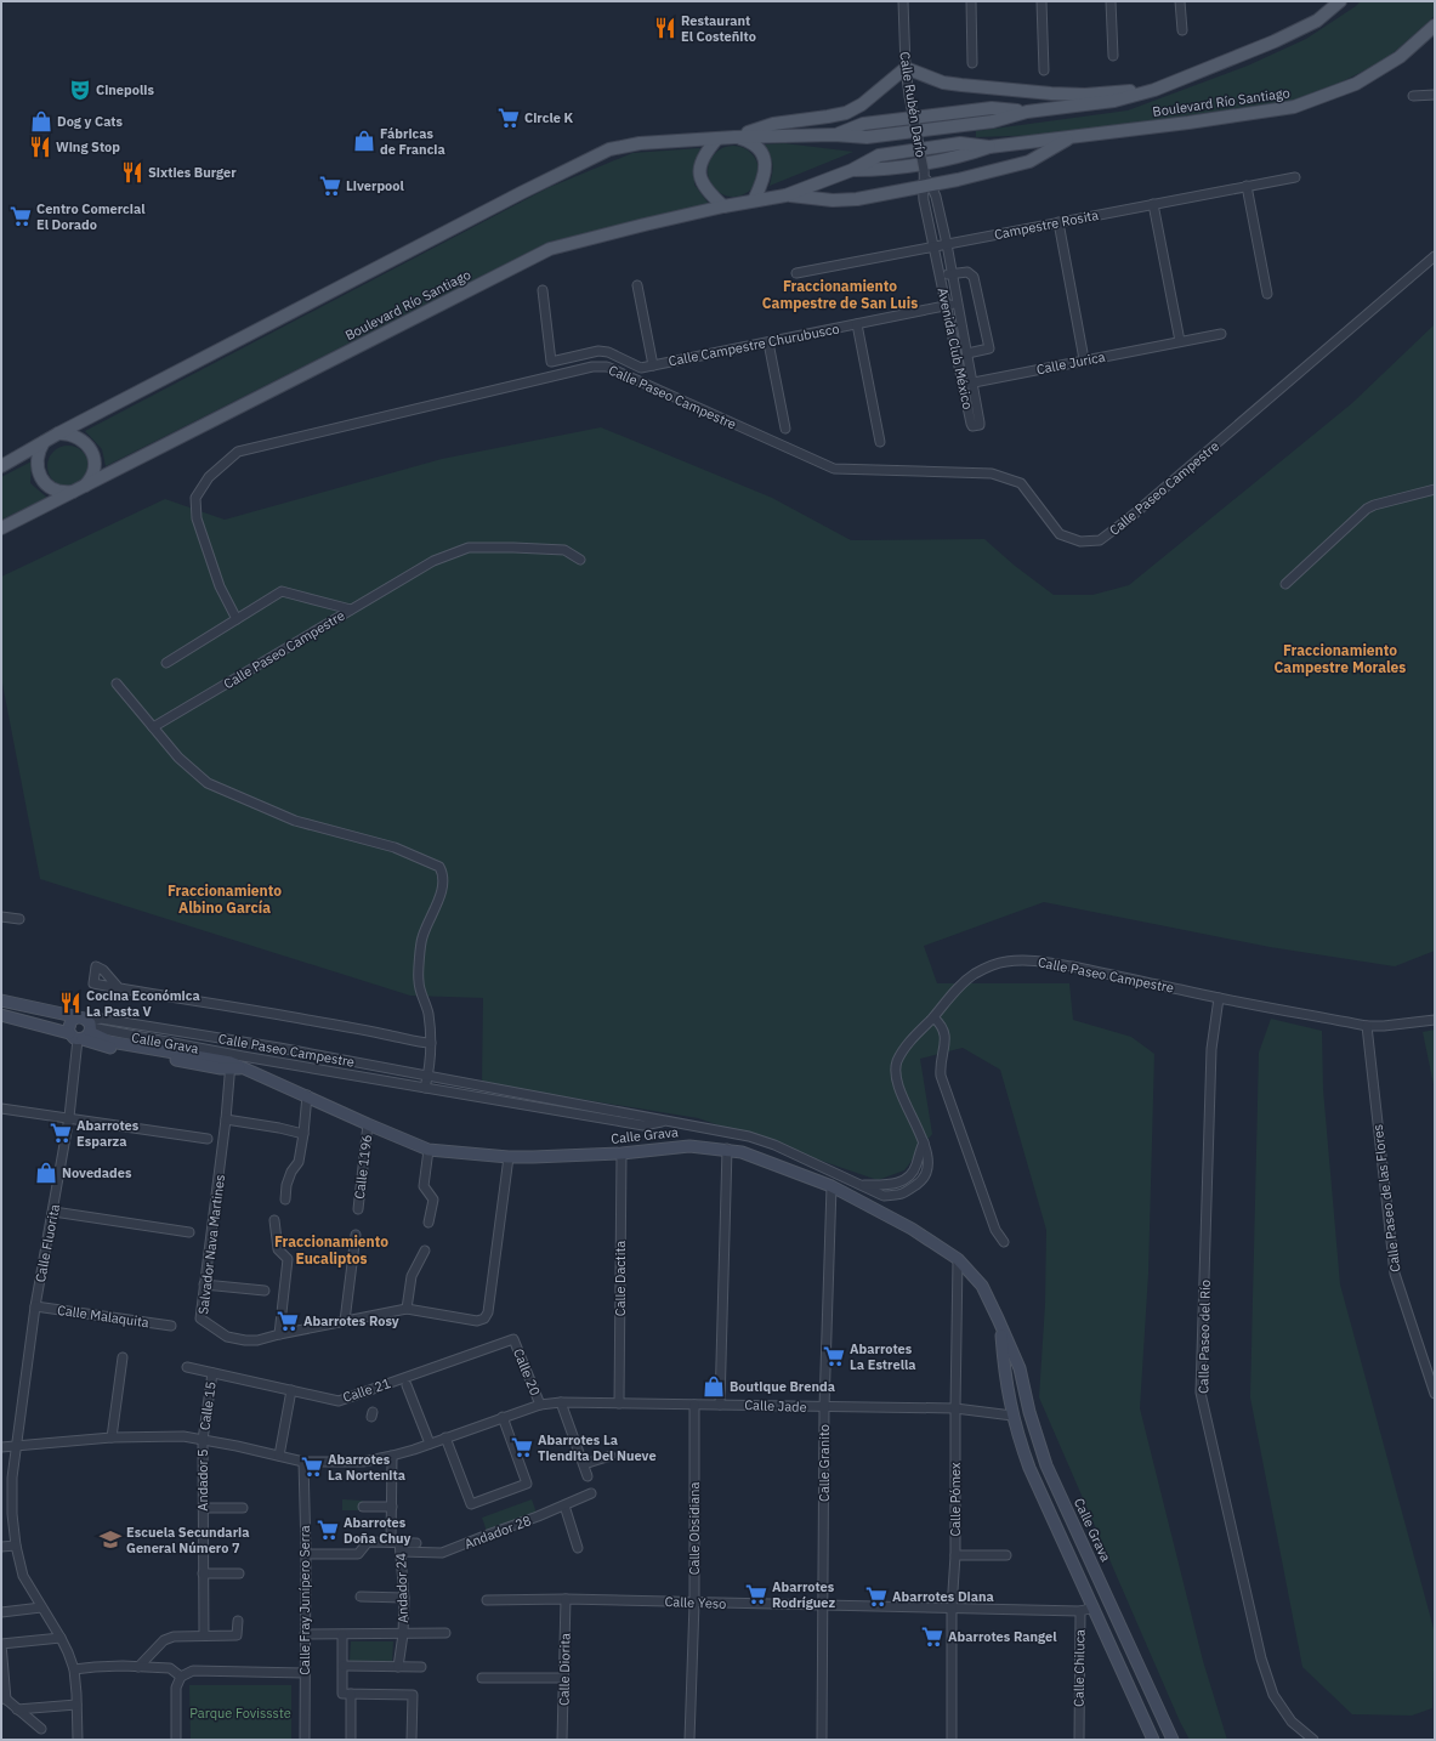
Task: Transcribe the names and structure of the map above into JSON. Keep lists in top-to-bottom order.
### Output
{
  "streets": {
    "main road": ["Boulevard Río Santiago", "Calle Grava"],
    "street": [
      "Calle Rubén Darío",
      "Campestre Rosita",
      "Calle Campestre Churubusco",
      "Avenida Club México",
      "Calle Jurica",
      "Calle Paseo Campestre",
      "Calle 1196",
      "Calle Paseo de las Flores",
      "Calle Fluorita",
      "Salvador Nava Martines",
      "Calle Dactita",
      "Calle Malaquita",
      "Calle Paseo del Río",
      "Calle 20",
      "Calle 21",
      "Calle 15",
      "Calle Jade",
      "Calle Granito",
      "Andador 5",
      "Calle Pómex",
      "Calle Obsidiana",
      "Andador 28",
      "Andador 24",
      "Calle Fray Junípero Serra",
      "Calle Yeso",
      "Calle Chiluca",
      "Calle Diorita"
    ]
  },
  "crossings": [
    ["Calle Rubén Darío", "Avenida Club México"],
    ["Campestre Rosita", "Avenida Club México"],
    ["Calle Campestre Churubusco", "Avenida Club México"],
    ["Avenida Club México", "Calle Jurica"],
    ["Calle Paseo Campestre", "Calle Grava"],
    ["Calle Paseo Campestre", "Calle Paseo de las Flores"],
    ["Calle Paseo Campestre", "Calle Fluorita"],
    ["Calle Paseo Campestre", "Calle Paseo del Río"],
    ["Calle Grava", "Calle 1196"],
    ["Calle Grava", "Calle Fluorita"],
    ["Calle Grava", "Salvador Nava Martines"],
    ["Calle Grava", "Calle Dactita"],
    ["Calle Grava", "Calle Jade"],
    ["Calle Grava", "Calle Granito"],
    ["Calle Grava", "Calle Pómex"],
    ["Calle Grava", "Calle Chiluca"],
    ["Calle Fluorita", "Calle Malaquita"],
    ["Calle Fluorita", "Calle Jade"],
    ["Calle Dactita", "Calle Jade"],
    ["Calle 20", "Calle 21"],
    ["Calle 20", "Calle Jade"],
    ["Calle 21", "Calle 15"],
    ["Calle 15", "Calle Jade"],
    ["Calle 15", "Andador 5"],
    ["Calle Jade", "Calle Granito"],
    ["Calle Jade", "Andador 5"],
    ["Calle Jade", "Calle Pómex"],
    ["Calle Jade", "Calle Obsidiana"],
    ["Calle Jade", "Andador 24"],
    ["Calle Jade", "Calle Fray Junípero Serra"],
    ["Calle Granito", "Calle Yeso"],
    ["Calle Pómex", "Calle Yeso"],
    ["Calle Obsidiana", "Calle Yeso"],
    ["Andador 28", "Andador 24"],
    ["Calle Yeso", "Calle Chiluca"],
    ["Calle Yeso", "Calle Diorita"]
  ],
  "districts": [
    "Fraccionamiento Campestre de San Luis",
    "Fraccionamiento Campestre Morales",
    "Fraccionamiento Albino García",
    "Fraccionamiento Eucaliptos"
  ],
  "parks": ["Parque Fovissste"],
  "places": {
    "restaurant": [
      "Restaurant El Costeñito",
      "Wing Stop",
      "Sixties Burger",
      "Cocina Económica La Pasta V"
    ],
    "theatre": ["Cinepolis"],
    "supermarket": [
      "Circle K",
      "Liverpool",
      "Centro Comercial El Dorado",
      "Abarrotes Esparza",
      "Abarrotes Rosy",
      "Abarrotes La Estrella",
      "Abarrotes La Tiendita Del Nueve",
      "Abarrotes La Nortenita",
      "Abarrotes Doña Chuy",
      "Abarrotes Rodríguez",
      "Abarrotes Diana",
      "Abarrotes Rangel"
    ],
    "shop": [
      "Dog y Cats",
      "Fábricas de Francia",
      "Novedades",
      "Boutique Brenda"
    ],
    "school or university": ["Escuela Secundaria General Número 7"]
  }
}
